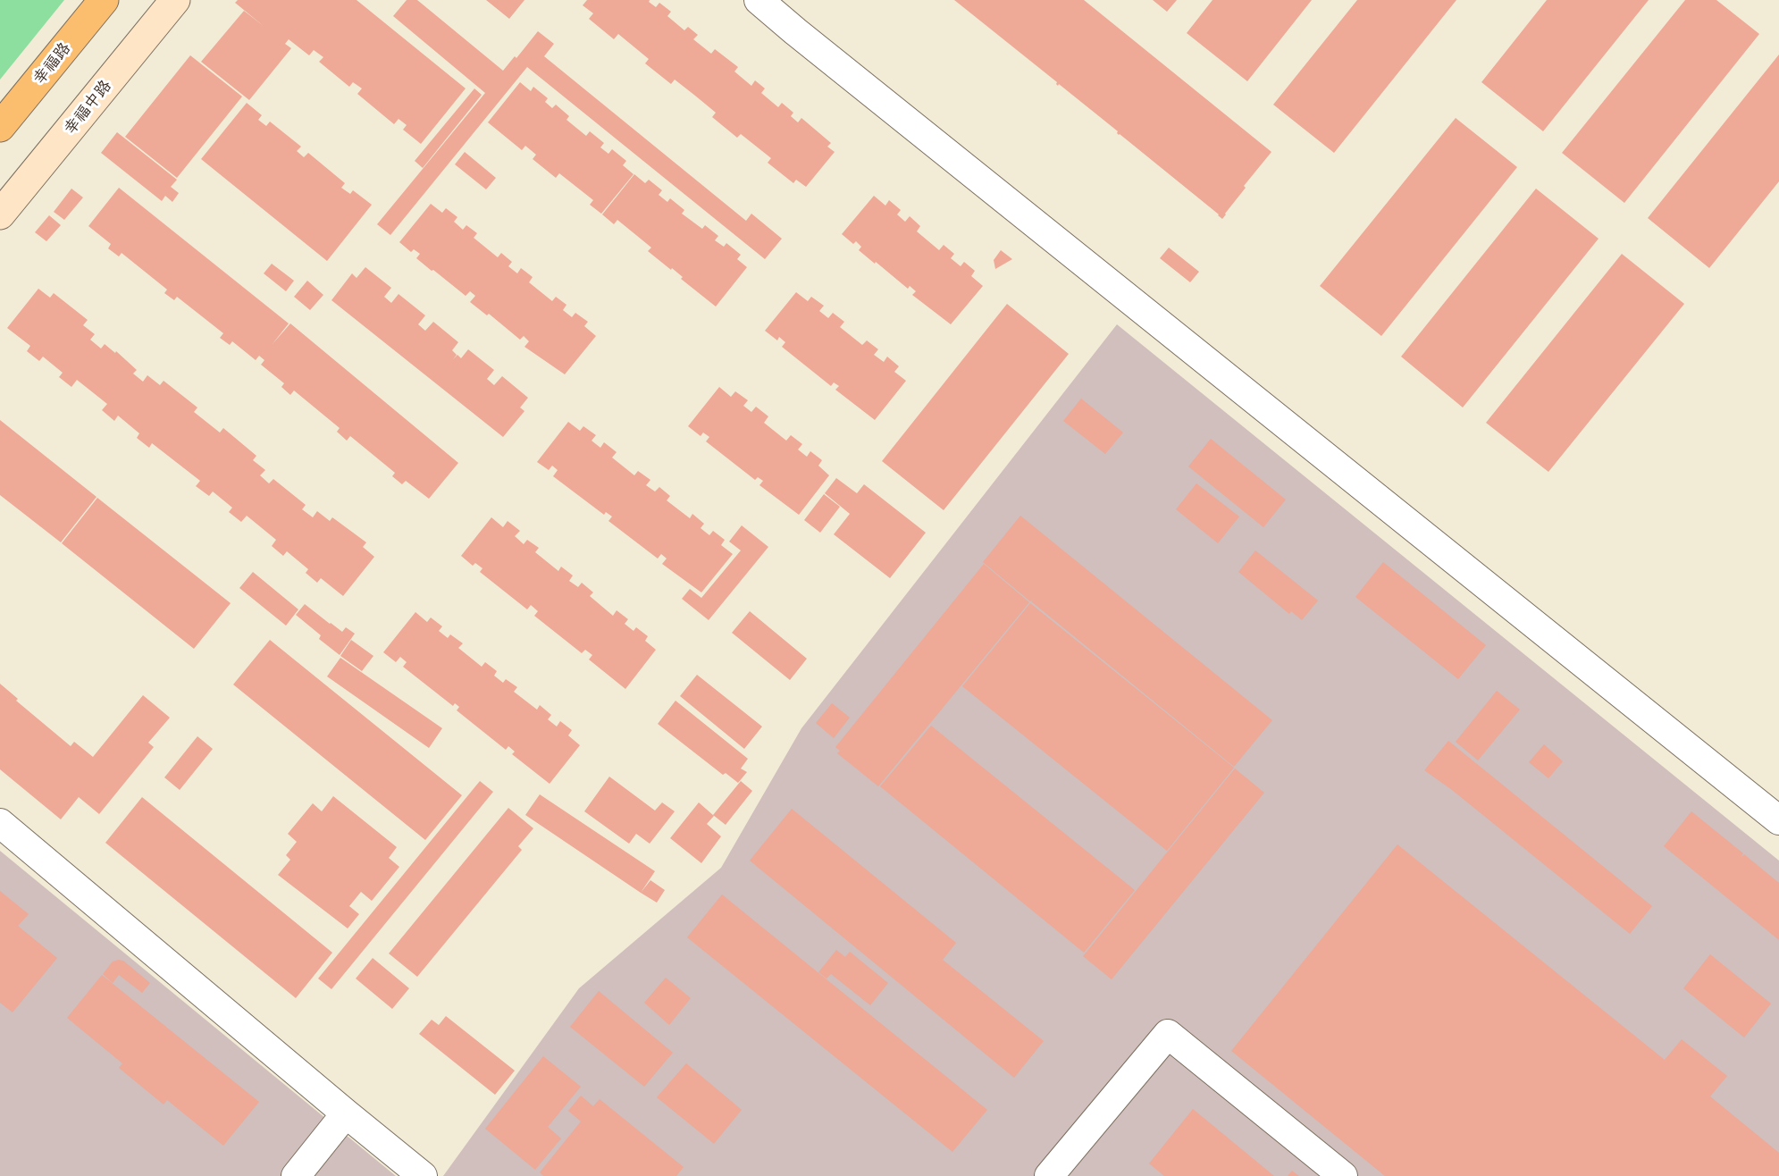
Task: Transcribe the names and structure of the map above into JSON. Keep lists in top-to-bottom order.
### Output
{
  "streets": {
    "main road": ["幸福路", "幸福中路"]
  }
}
